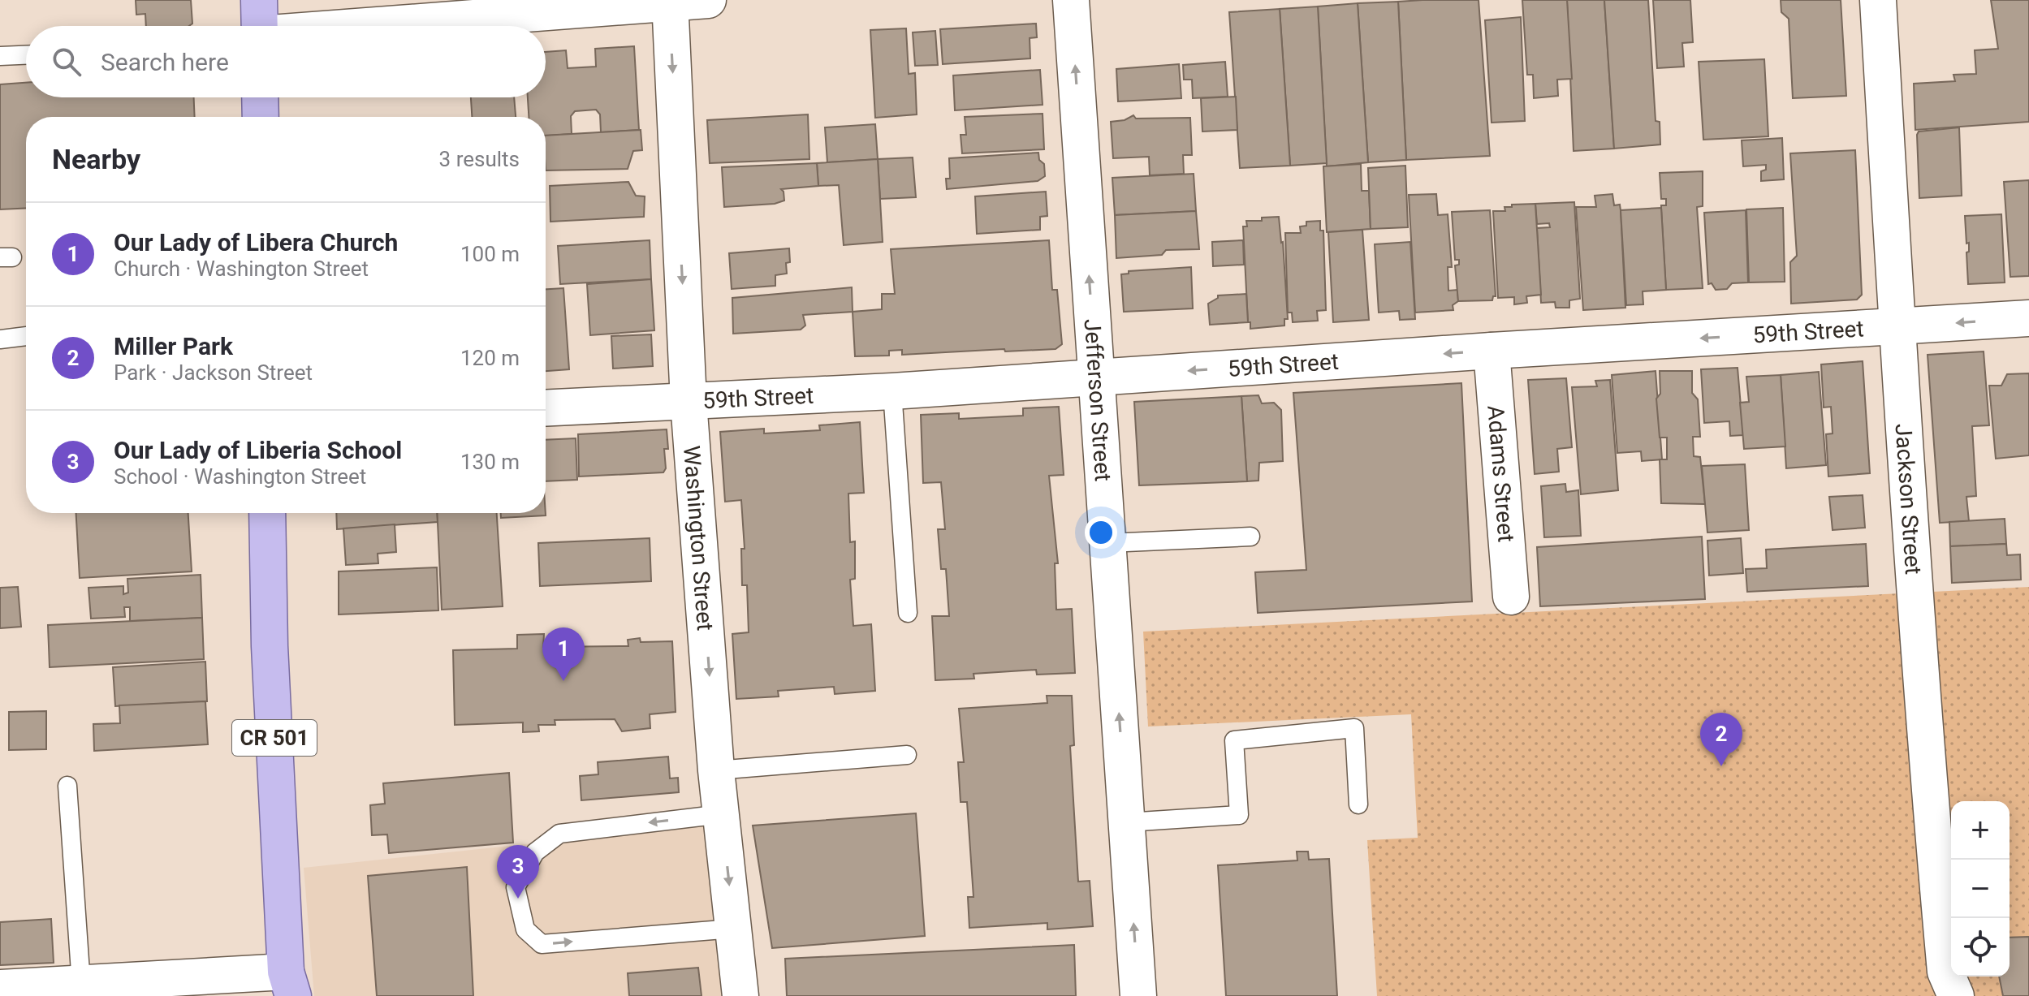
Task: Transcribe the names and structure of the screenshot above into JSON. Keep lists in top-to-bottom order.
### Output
{
  "streets": {
    "main road": ["CR 501"],
    "street": [
      "59th Street",
      "Jefferson Street",
      "Adams Street",
      "Jackson Street",
      "Washington Street"
    ]
  },
  "crossings": [
    ["59th Street", "Jefferson Street"],
    ["59th Street", "Adams Street"],
    ["59th Street", "Jackson Street"],
    ["59th Street", "Washington Street"]
  ],
  "one_way": ["59th Street", "Jefferson Street", "Washington Street"],
  "page": {
    "search": "Search here",
    "heading": ["Nearby", "3 results"],
    "list": [
      {
        "mark": "1",
        "name": "Our Lady of Libera Church",
        "note": "Church · Washington Street",
        "value": "100 m"
      },
      {
        "mark": "2",
        "name": "Miller Park",
        "note": "Park · Jackson Street",
        "value": "120 m"
      },
      {
        "mark": "3",
        "name": "Our Lady of Liberia School",
        "note": "School · Washington Street",
        "value": "130 m"
      }
    ],
    "pins": ["1", "2", "3"],
    "map_buttons": ["+", "−"]
  }
}
